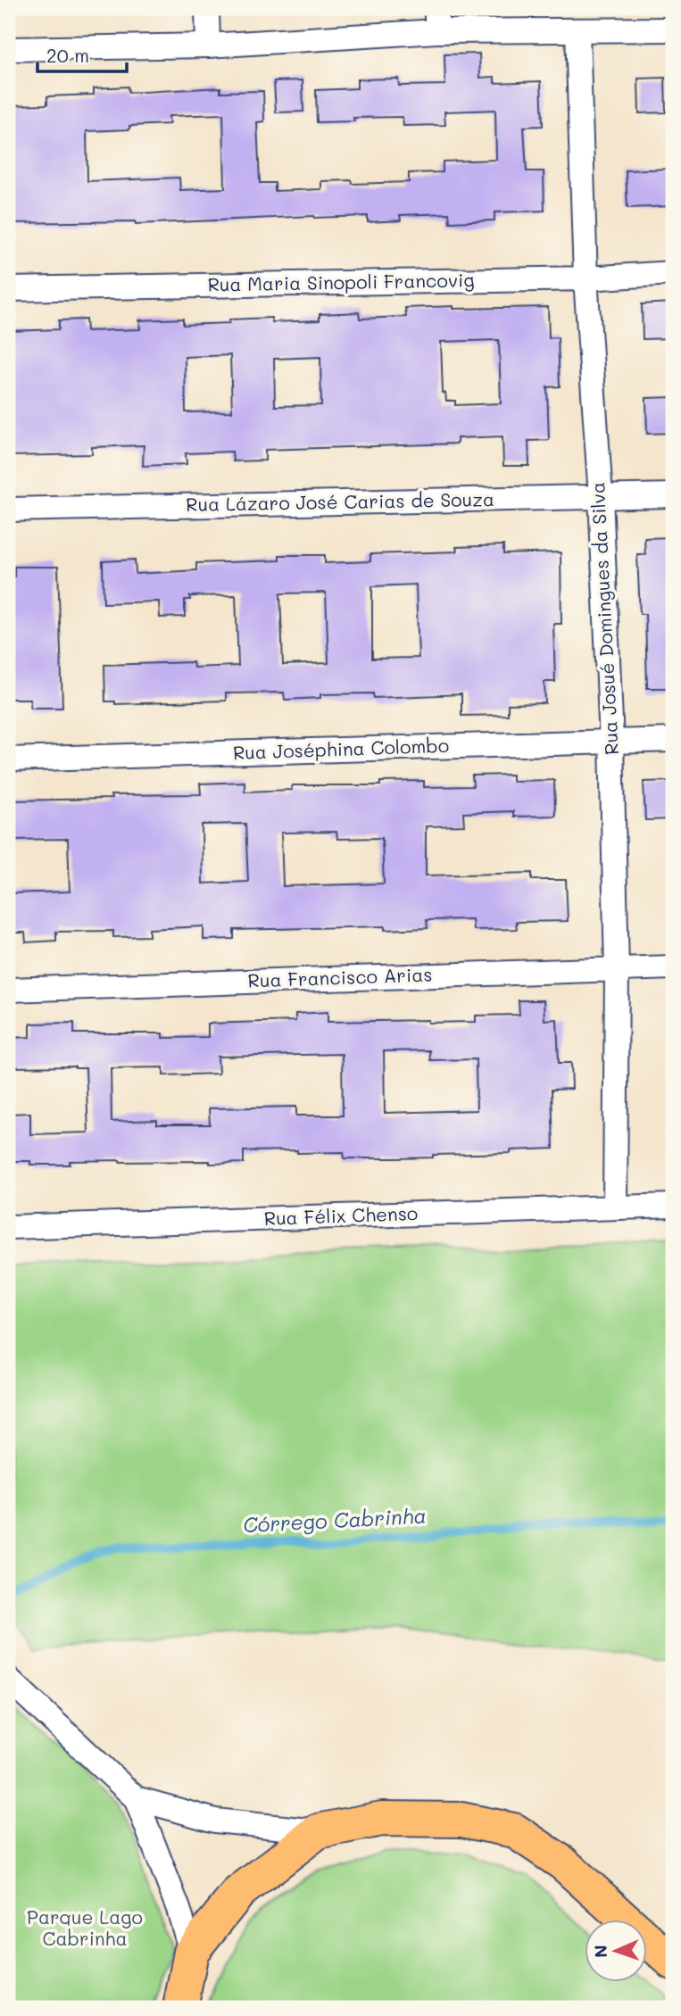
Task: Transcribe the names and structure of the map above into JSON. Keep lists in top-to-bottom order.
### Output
{
  "streets": {
    "street": [
      "Rua Maria Sinopoli Francovig",
      "Rua Lázaro José Carias de Souza",
      "Rua Josué Domingues da Silva",
      "Rua Joséphina Colombo",
      "Rua Francisco Arias",
      "Rua Félix Chenso"
    ]
  },
  "crossings": [
    ["Rua Maria Sinopoli Francovig", "Rua Josué Domingues da Silva"],
    ["Rua Lázaro José Carias de Souza", "Rua Josué Domingues da Silva"],
    ["Rua Josué Domingues da Silva", "Rua Joséphina Colombo"],
    ["Rua Josué Domingues da Silva", "Rua Francisco Arias"],
    ["Rua Josué Domingues da Silva", "Rua Félix Chenso"]
  ],
  "water": ["Córrego Cabrinha"],
  "parks": ["Parque Lago Cabrinha"],
  "scale_bar": "20 m",
  "north": "left"
}
